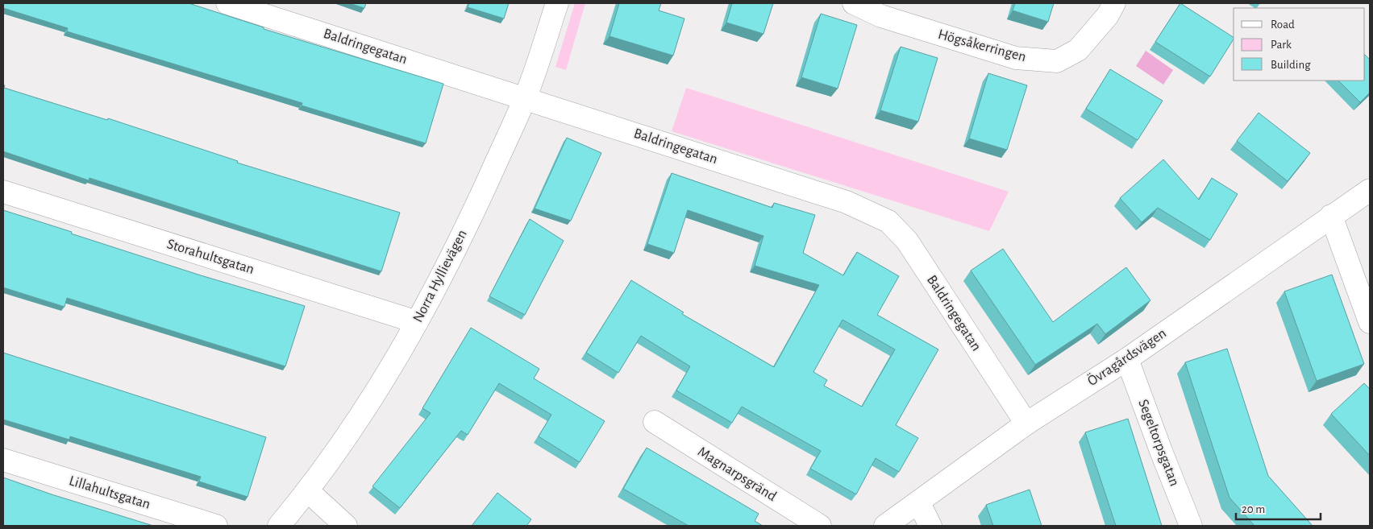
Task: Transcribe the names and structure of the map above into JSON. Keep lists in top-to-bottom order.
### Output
{
  "streets": {
    "street": [
      "Högsåkerringen",
      "Baldringegatan",
      "Storahultsgatan",
      "Norra Hyllievägen",
      "Övragårdsvägen",
      "Segeltorpsgatan",
      "Magnarpsgränd",
      "Lillahultsgatan"
    ]
  },
  "crossings": [
    ["Baldringegatan", "Norra Hyllievägen"],
    ["Baldringegatan", "Övragårdsvägen"],
    ["Storahultsgatan", "Norra Hyllievägen"],
    ["Övragårdsvägen", "Segeltorpsgatan"]
  ],
  "legend": ["Road", "Park", "Building"],
  "scale_bar": "20 m"
}
